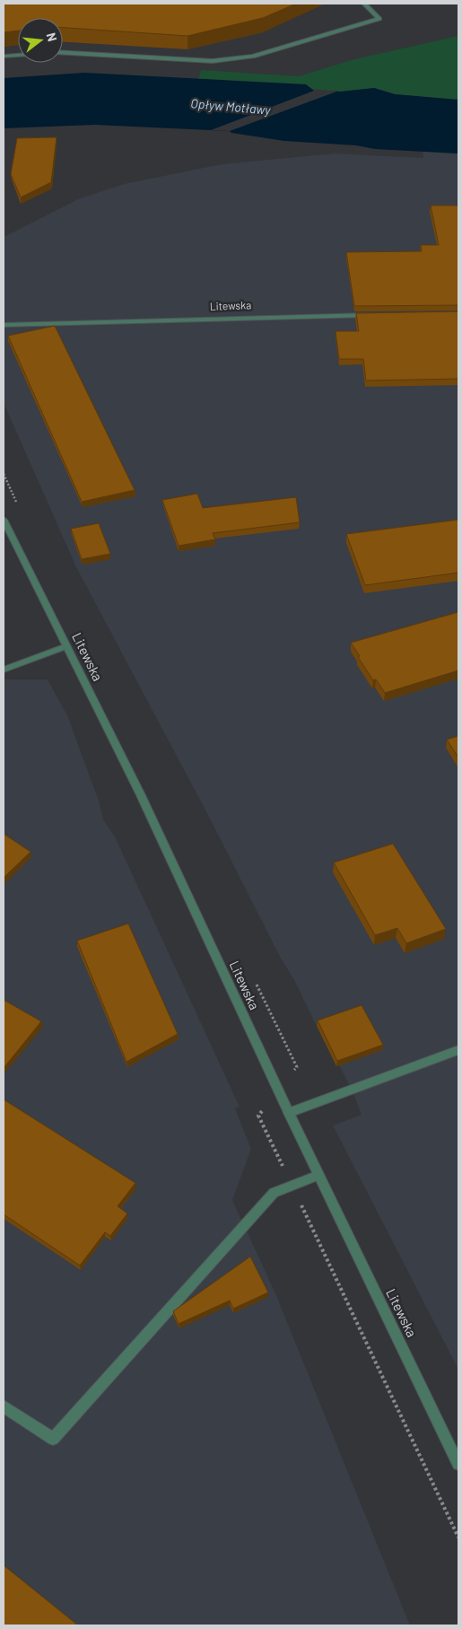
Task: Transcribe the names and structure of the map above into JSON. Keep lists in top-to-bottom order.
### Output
{
  "streets": {
    "street": ["Litewska"]
  },
  "water": ["Opływ Motławy"],
  "north": "right"
}
